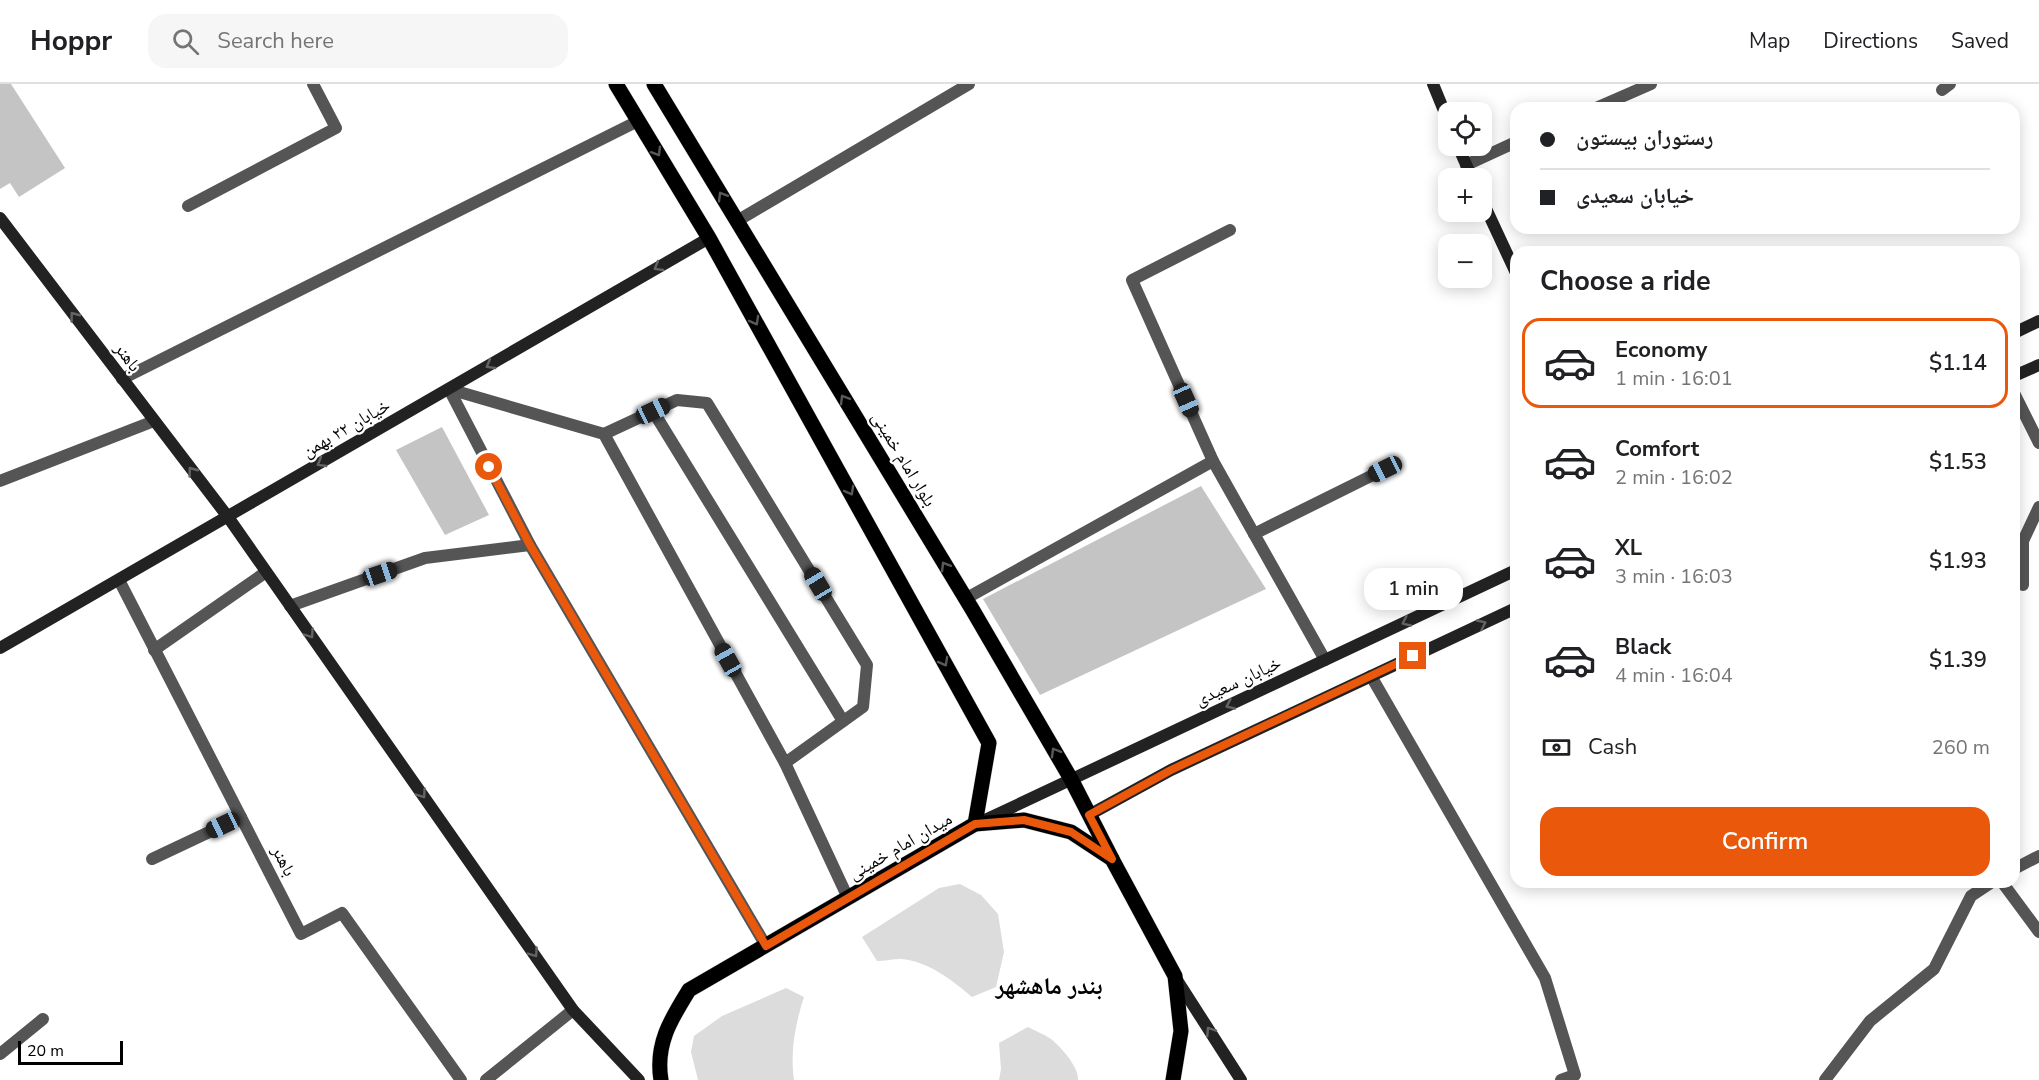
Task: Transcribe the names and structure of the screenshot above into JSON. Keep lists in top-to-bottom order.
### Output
{
  "streets": {
    "main road": [
      "باهنر",
      "خیابان ۲۲ بهمن",
      "بلوار امام خمینی",
      "خیابان سعیدی",
      "میدان امام خمینی"
    ]
  },
  "crossings": [
    ["باهنر", "خیابان ۲۲ بهمن"],
    ["بلوار امام خمینی", "خیابان سعیدی"],
    ["بلوار امام خمینی", "میدان امام خمینی"],
    ["خیابان سعیدی", "میدان امام خمینی"]
  ],
  "one_way": ["خیابان ۲۲ بهمن"],
  "districts": ["بندر ماهشهر"],
  "scale_bar": "20 m",
  "page": {
    "header": "Hoppr",
    "search": "Search here",
    "nav": ["Map", "Directions", "Saved"],
    "map_buttons": ["+", "−"],
    "banner": ["رستوران بیستون", "خیابان سعیدی"],
    "heading": "Choose a ride",
    "list": [
      {
        "name": "Economy",
        "note": "1 min · 16:01",
        "value": "$1.14"
      },
      {
        "name": "Comfort",
        "note": "2 min · 16:02",
        "value": "$1.53"
      },
      {
        "name": "XL",
        "note": "3 min · 16:03",
        "value": "$1.93"
      },
      {
        "name": "Black",
        "note": "4 min · 16:04",
        "value": "$1.39"
      }
    ],
    "bubble": "1 min",
    "pay": ["Cash", "260 m"],
    "buttons": "Confirm",
    "scale": "20 m"
  }
}
